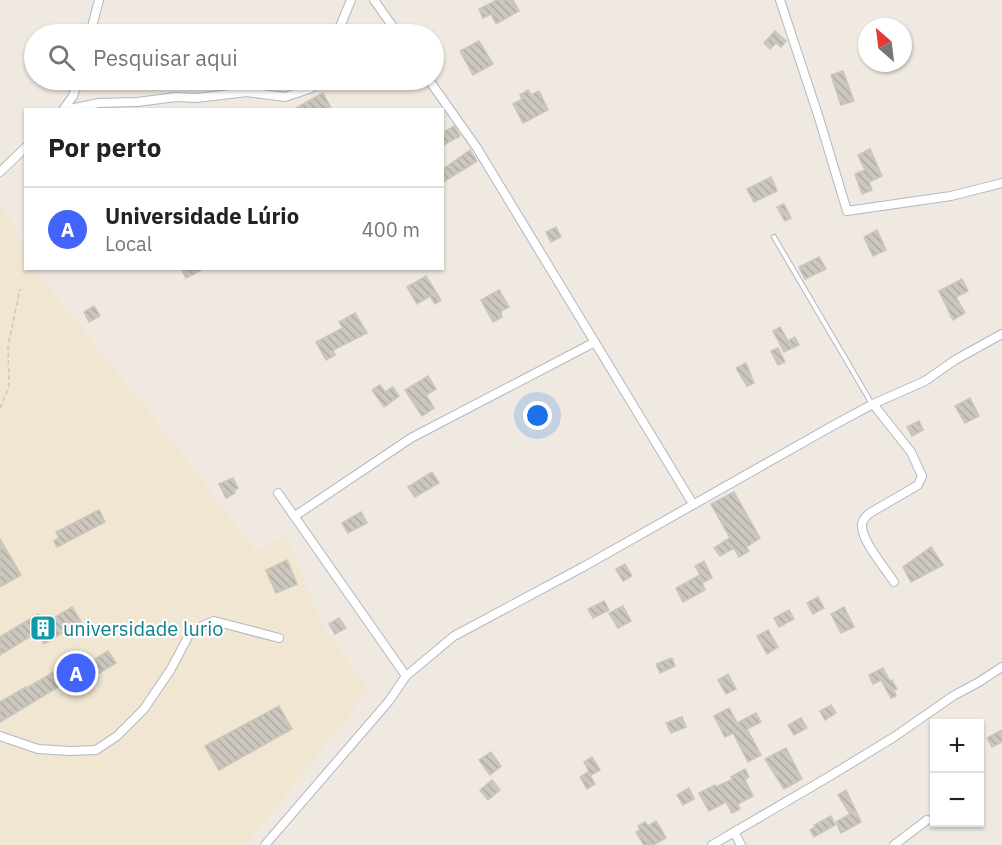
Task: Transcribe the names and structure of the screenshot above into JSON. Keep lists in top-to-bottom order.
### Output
{
  "places": {
    "building": ["universidade lurio"]
  },
  "north": "top left",
  "page": {
    "search": "Pesquisar aqui",
    "heading": "Por perto",
    "list": [
      {
        "mark": "A",
        "name": "Universidade Lúrio",
        "note": "Local",
        "value": "400 m"
      }
    ],
    "pins": "A",
    "map_buttons": ["+", "−"]
  }
}
